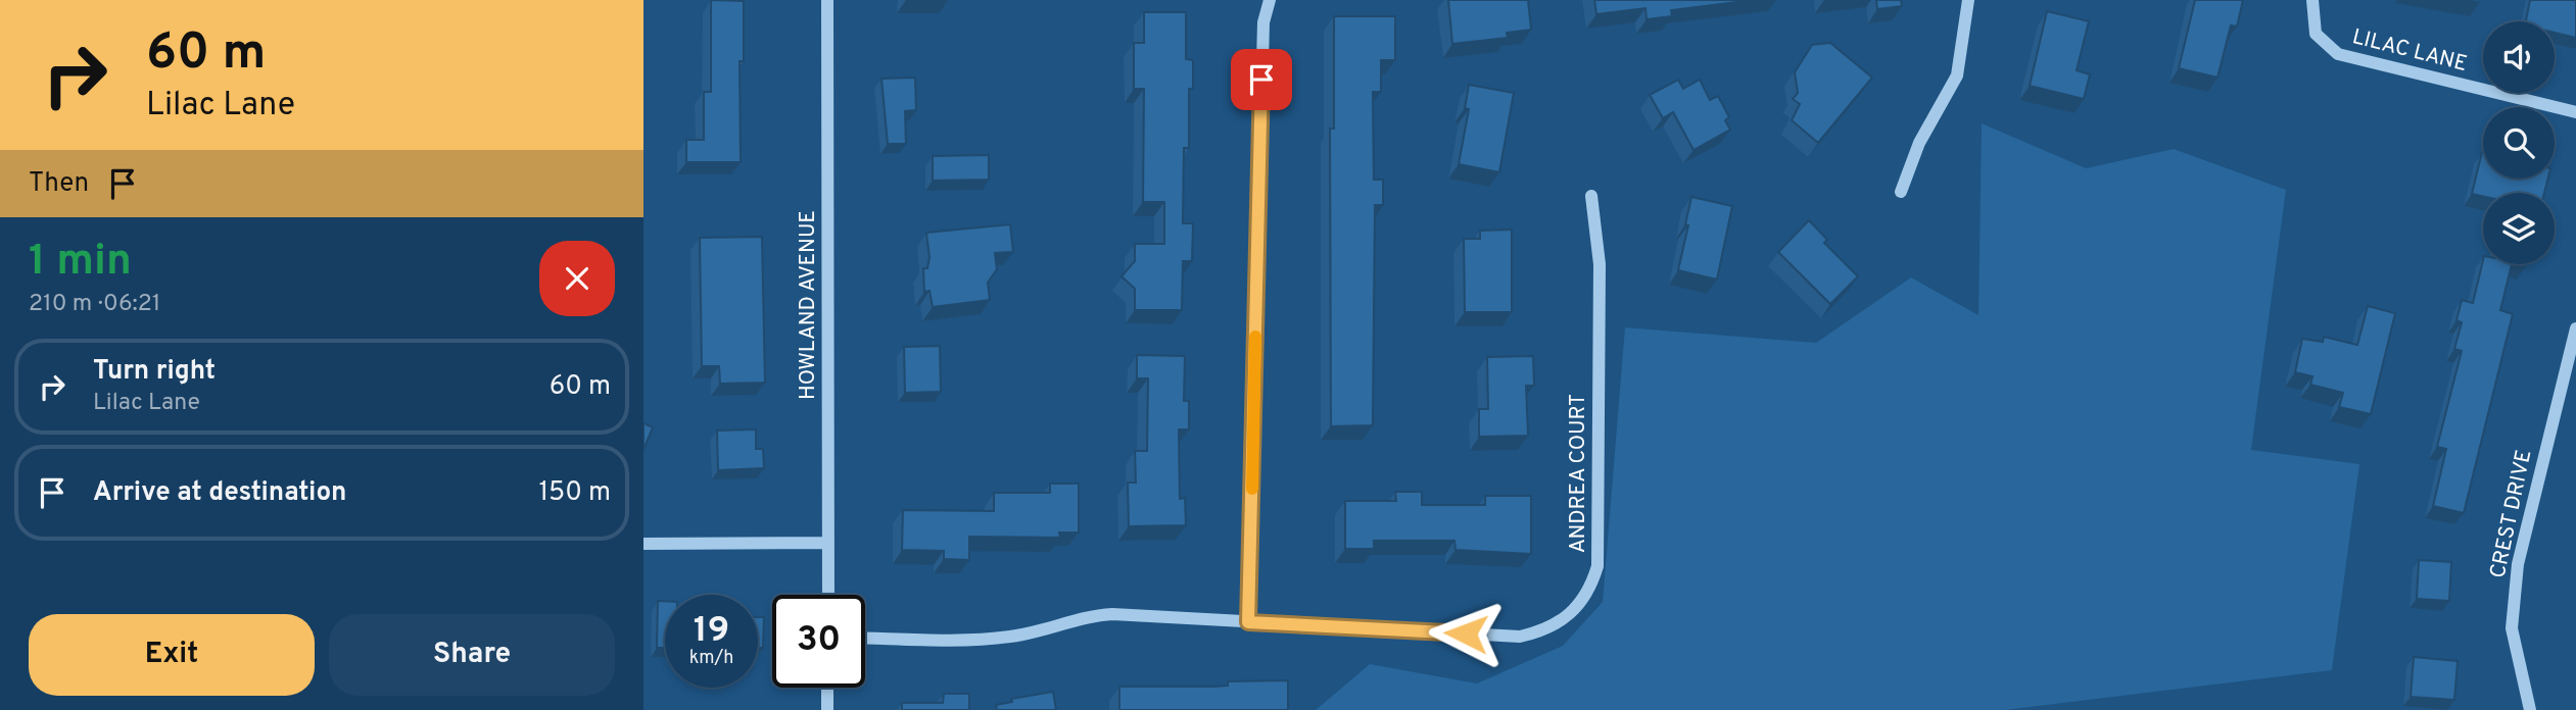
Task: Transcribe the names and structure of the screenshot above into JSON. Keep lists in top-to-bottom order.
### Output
{
  "streets": {
    "street": [
      "LILAC LANE",
      "HOWLAND AVENUE",
      "ANDREA COURT",
      "CREST DRIVE"
    ]
  },
  "page": {
    "turn": ["60 m", "Lilac Lane"],
    "then": "Then",
    "heading": ["1 min", "210 m · 06:21"],
    "list": [
      {
        "name": "Turn right",
        "note": "Lilac Lane",
        "value": "60 m"
      },
      {
        "name": "Arrive at destination",
        "value": "150 m"
      }
    ],
    "speed": "19 km/h",
    "limit": "30",
    "buttons": ["Exit", "Share"]
  }
}
